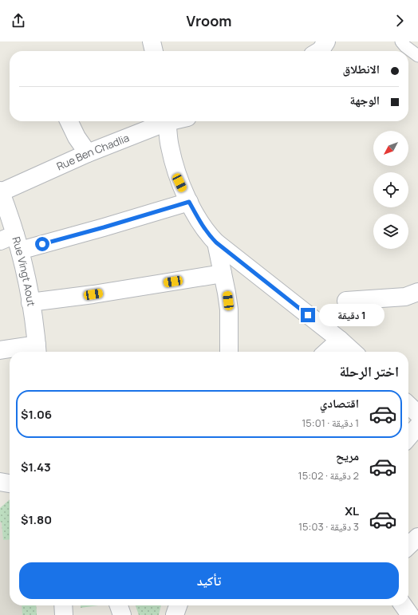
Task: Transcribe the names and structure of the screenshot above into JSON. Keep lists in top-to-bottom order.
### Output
{
  "streets": {
    "street": ["Rue Ben Chadlia", "Rue Vingt Aout"]
  },
  "crossings": [
    ["Rue Ben Chadlia", "Rue Vingt Aout"]
  ],
  "north": "bottom left",
  "page": {
    "header": "Vroom",
    "banner": ["الانطلاق", "الوجهة"],
    "bubble": "1 دقيقة",
    "heading": "اختر الرحلة",
    "list": [
      {
        "name": "اقتصادي",
        "note": "1 دقيقة · 15:01",
        "value": "$1.06"
      },
      {
        "name": "مريح",
        "note": "2 دقيقة · 15:02",
        "value": "$1.43"
      },
      {
        "name": "XL",
        "note": "3 دقيقة · 15:03",
        "value": "$1.80"
      }
    ],
    "buttons": "تأكيد"
  }
}
